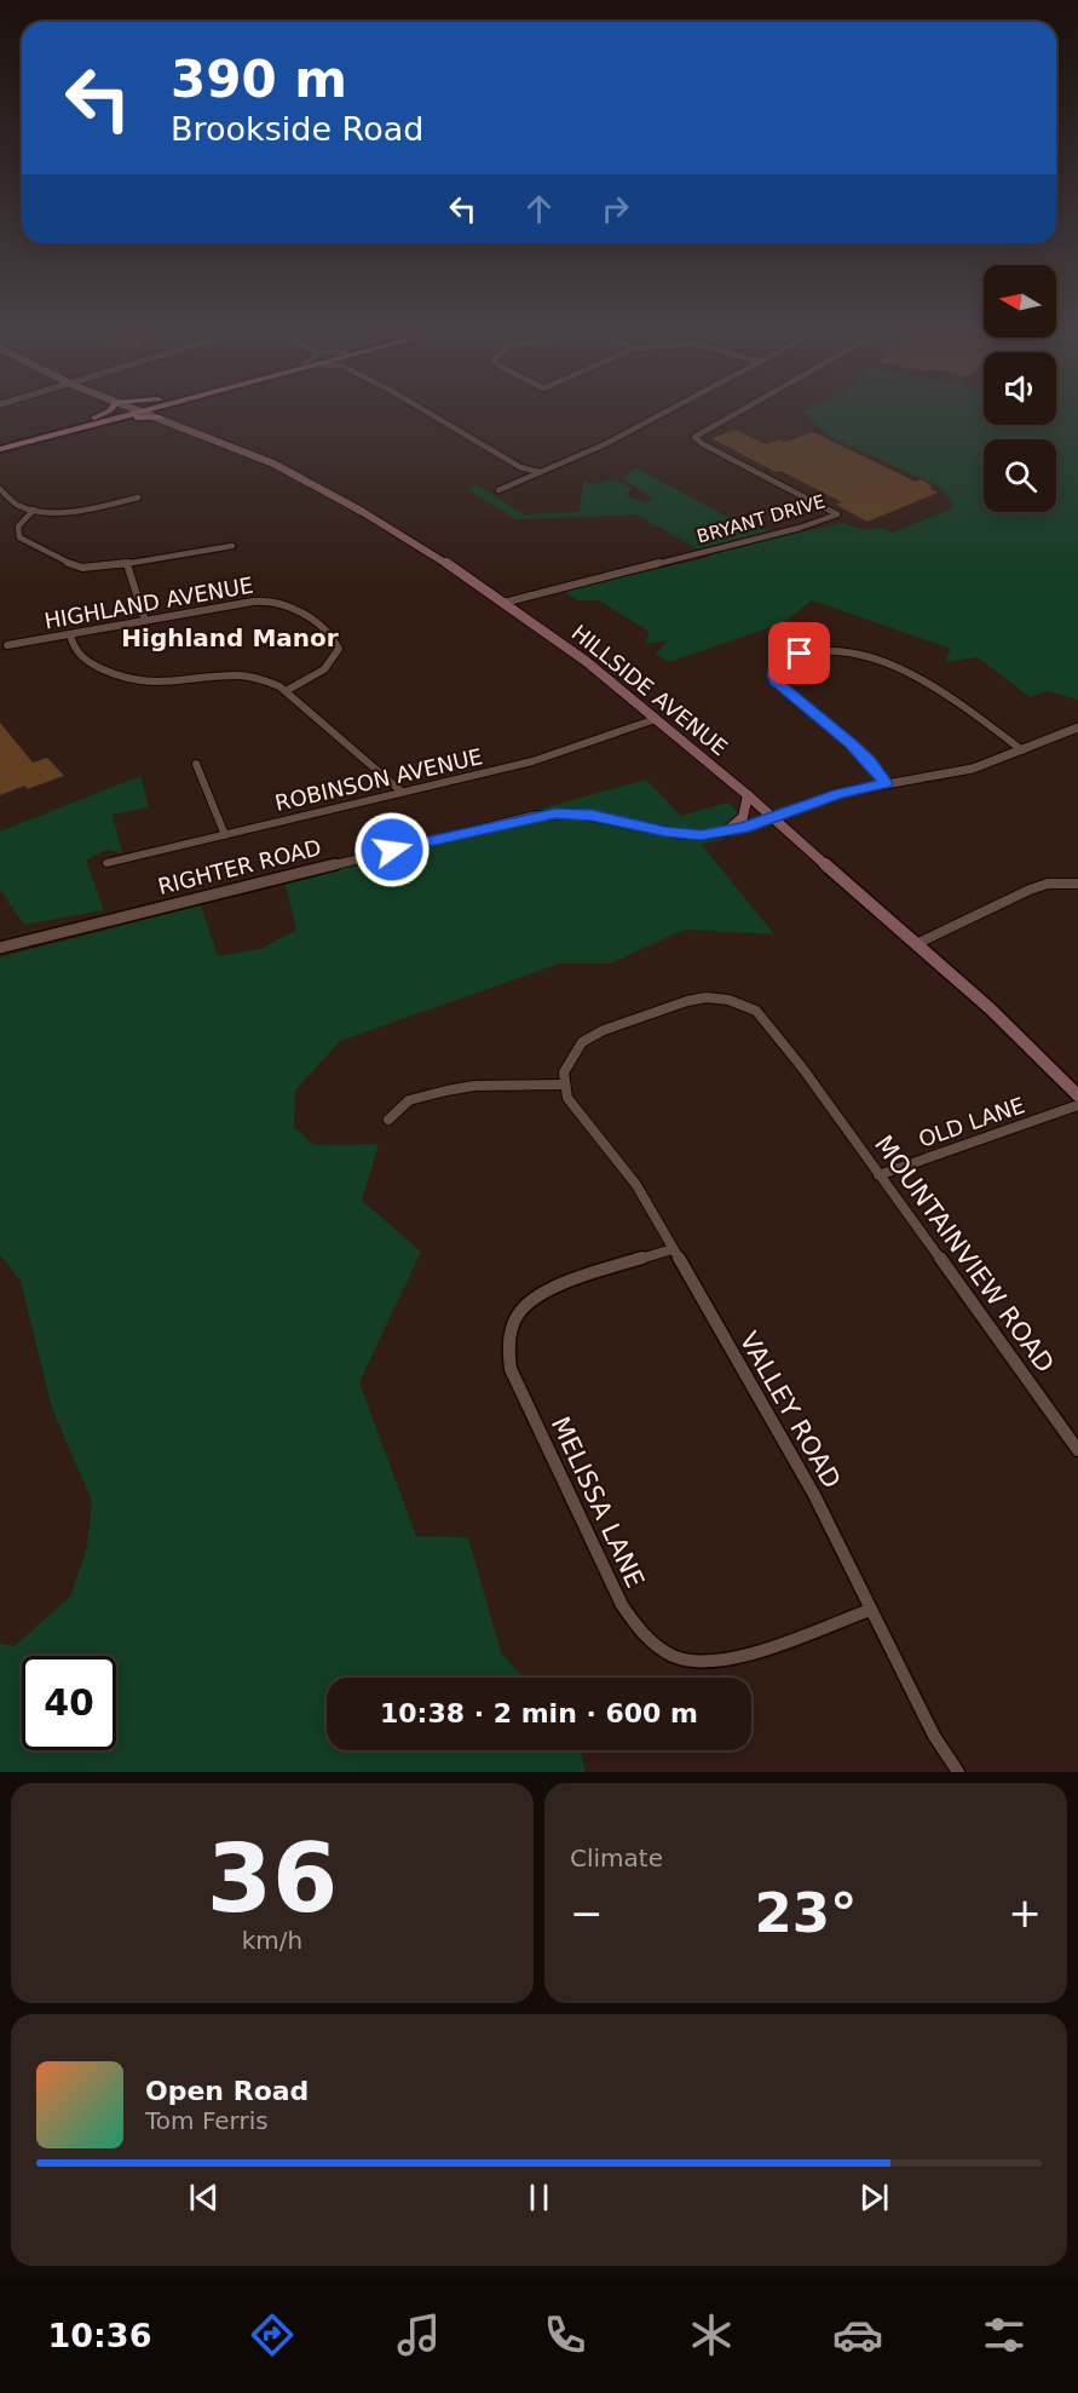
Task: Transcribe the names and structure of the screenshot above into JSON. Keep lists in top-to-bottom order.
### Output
{
  "streets": {
    "main road": ["HILLSIDE AVENUE"],
    "street": [
      "BRYANT DRIVE",
      "HIGHLAND AVENUE",
      "ROBINSON AVENUE",
      "RIGHTER ROAD",
      "OLD LANE",
      "MOUNTAINVIEW ROAD",
      "VALLEY ROAD",
      "MELISSA LANE"
    ]
  },
  "crossings": [
    ["BRYANT DRIVE", "HILLSIDE AVENUE"],
    ["HILLSIDE AVENUE", "ROBINSON AVENUE"],
    ["HILLSIDE AVENUE", "RIGHTER ROAD"],
    ["OLD LANE", "MOUNTAINVIEW ROAD"],
    ["MOUNTAINVIEW ROAD", "VALLEY ROAD"],
    ["VALLEY ROAD", "MELISSA LANE"]
  ],
  "districts": ["Highland Manor"],
  "north": "left",
  "page": {
    "turn": ["390 m", "Brookside Road"],
    "limit": "40",
    "trip": "10:38 · 2 min · 600 m",
    "tile": [
      ["36", "km/h"],
      "Climate"
    ],
    "heat": ["−", "23°", "+"],
    "song": ["Open Road", "Tom Ferris"],
    "tabs": "10:36"
  }
}
